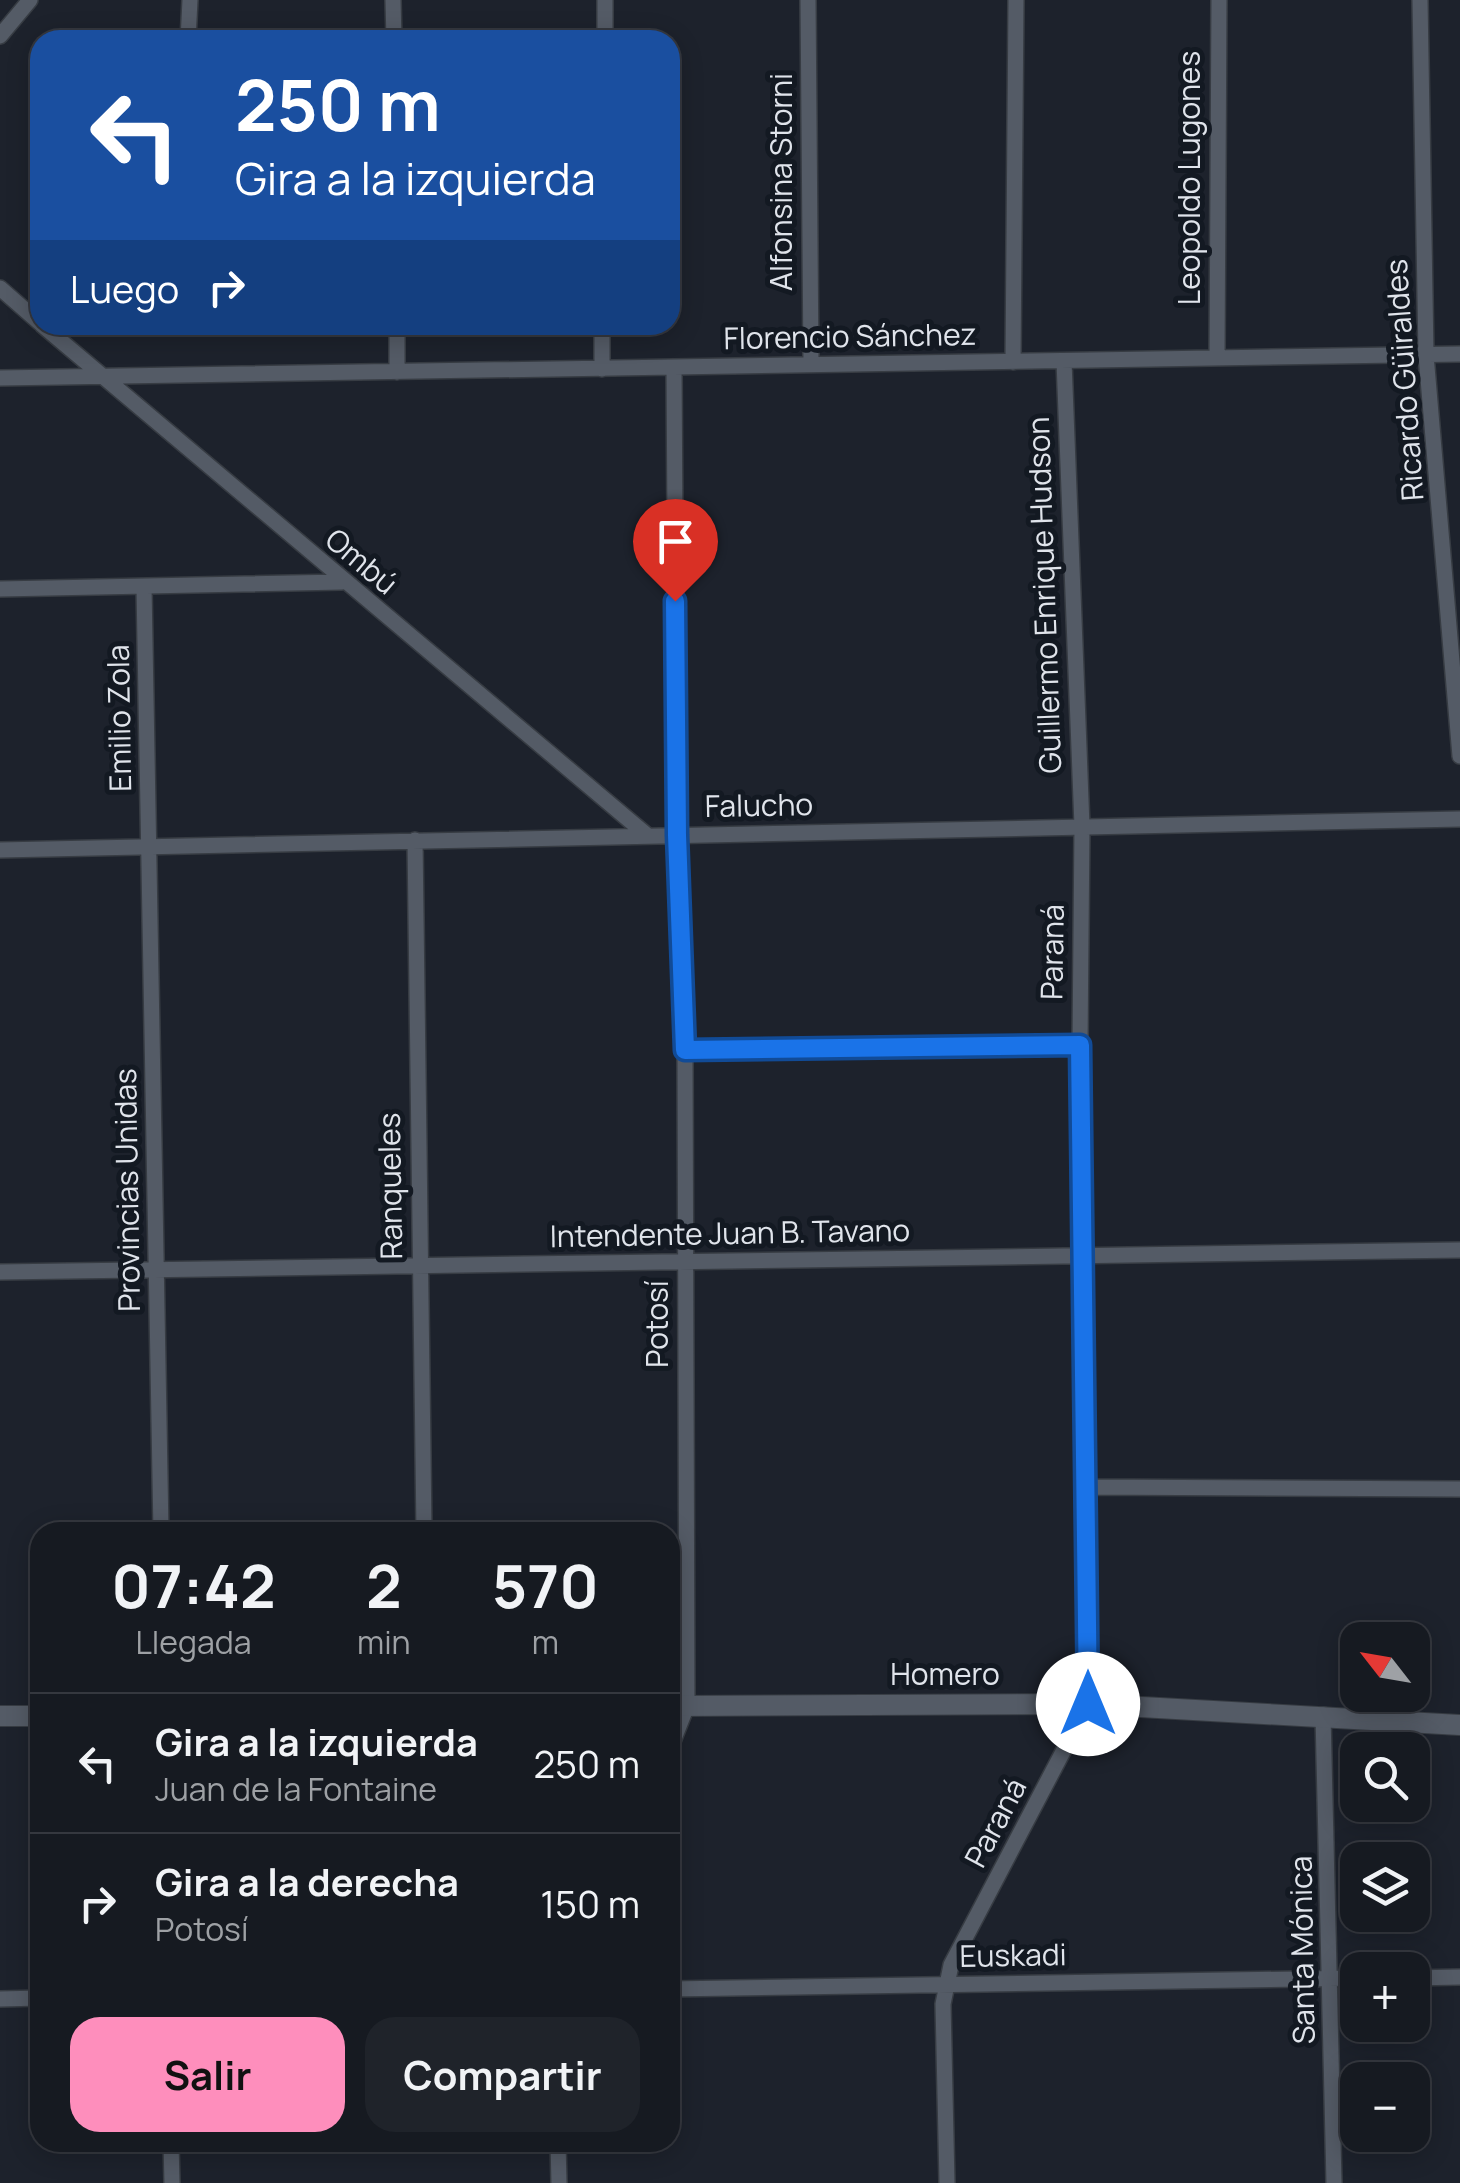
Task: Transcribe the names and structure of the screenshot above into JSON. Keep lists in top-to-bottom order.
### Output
{
  "streets": {
    "main road": ["Homero"],
    "street": [
      "Leopoldo Lugones",
      "Alfonsina Storni",
      "Florencio Sánchez",
      "Ricardo Güiraldes",
      "Ombú",
      "Guillermo Enrique Hudson",
      "Emilio Zola",
      "Falucho",
      "Paraná",
      "Ranqueles",
      "Provincias Unidas",
      "Intendente Juan B. Tavano",
      "Potosí",
      "Santa Mónica",
      "Euskadi"
    ]
  },
  "crossings": [
    ["Leopoldo Lugones", "Florencio Sánchez"],
    ["Alfonsina Storni", "Florencio Sánchez"],
    ["Florencio Sánchez", "Ricardo Güiraldes"],
    ["Florencio Sánchez", "Ombú"],
    ["Florencio Sánchez", "Guillermo Enrique Hudson"],
    ["Florencio Sánchez", "Potosí"],
    ["Ombú", "Falucho"],
    ["Guillermo Enrique Hudson", "Falucho"],
    ["Guillermo Enrique Hudson", "Paraná"],
    ["Emilio Zola", "Falucho"],
    ["Emilio Zola", "Provincias Unidas"],
    ["Falucho", "Paraná"],
    ["Falucho", "Ranqueles"],
    ["Falucho", "Provincias Unidas"],
    ["Falucho", "Potosí"],
    ["Paraná", "Intendente Juan B. Tavano"],
    ["Paraná", "Homero"],
    ["Paraná", "Euskadi"],
    ["Ranqueles", "Intendente Juan B. Tavano"],
    ["Provincias Unidas", "Intendente Juan B. Tavano"],
    ["Intendente Juan B. Tavano", "Potosí"],
    ["Homero", "Santa Mónica"],
    ["Santa Mónica", "Euskadi"]
  ],
  "north": "top left",
  "page": {
    "turn": ["250 m", "Gira a la izquierda"],
    "then": "Luego",
    "eta": [
      "07:42",
      "Llegada",
      "2",
      "min",
      "570",
      "m"
    ],
    "map_buttons": ["+", "−"],
    "list": [
      {
        "name": "Gira a la izquierda",
        "note": "Juan de la Fontaine",
        "value": "250 m"
      },
      {
        "name": "Gira a la derecha",
        "note": "Potosí",
        "value": "150 m"
      }
    ],
    "buttons": ["Salir", "Compartir"]
  }
}
